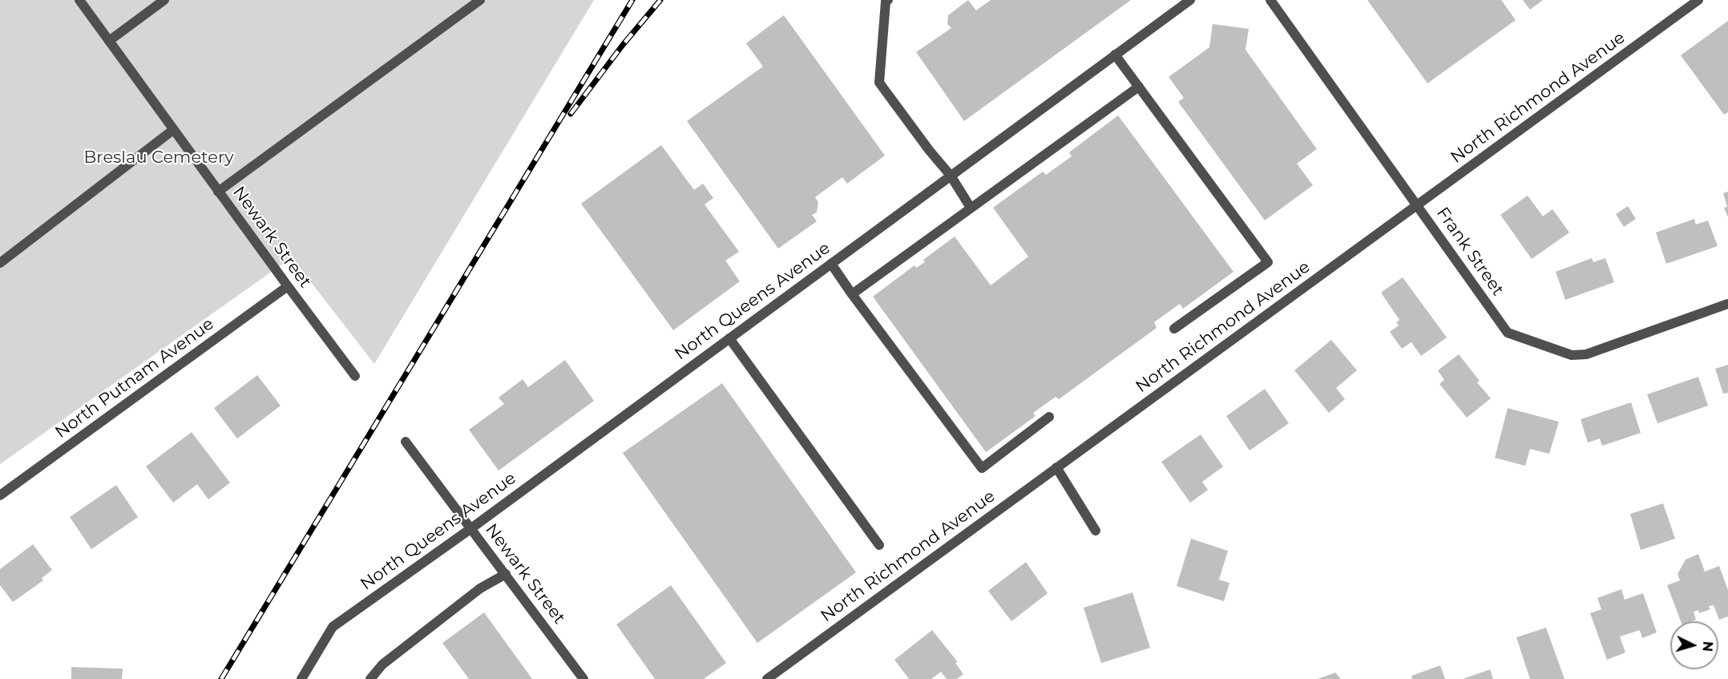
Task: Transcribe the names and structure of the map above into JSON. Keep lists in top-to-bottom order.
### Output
{
  "streets": {
    "street": [
      "North Richmond Avenue",
      "Newark Street",
      "Frank Street",
      "North Queens Avenue",
      "North Putnam Avenue"
    ]
  },
  "crossings": [
    ["North Richmond Avenue", "Frank Street"],
    ["Newark Street", "North Queens Avenue"],
    ["Newark Street", "North Putnam Avenue"]
  ],
  "parks": ["Breslau Cemetery"],
  "north": "right"
}
